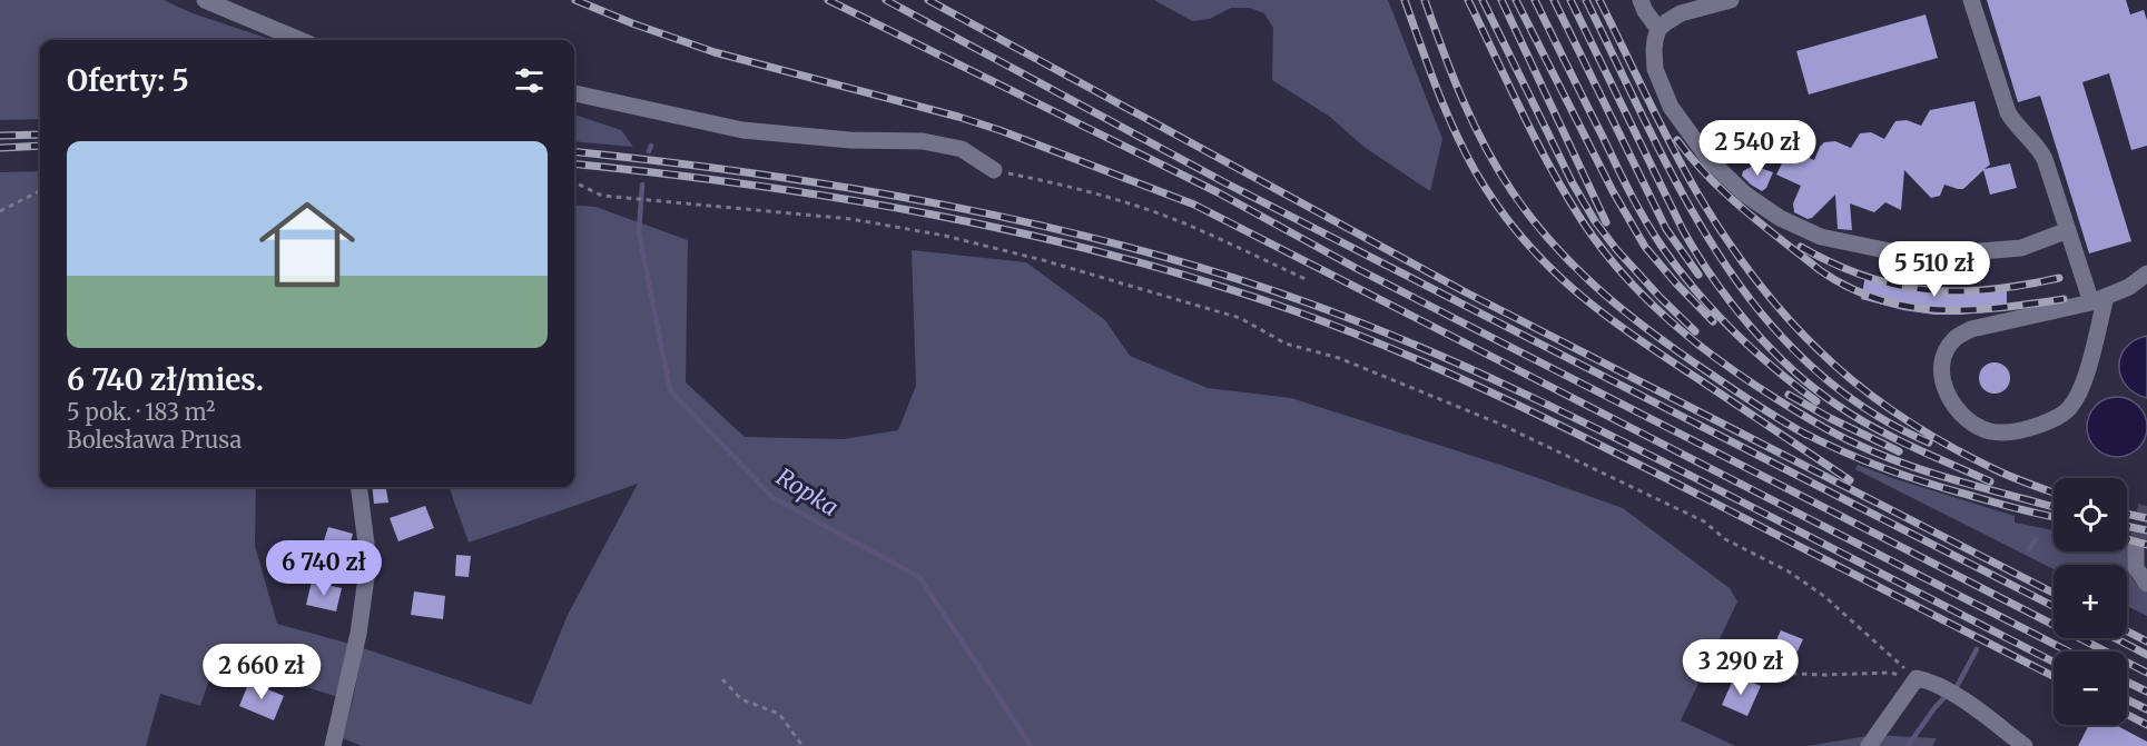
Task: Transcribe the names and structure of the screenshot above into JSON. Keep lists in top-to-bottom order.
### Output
{
  "water": ["Ropka"],
  "page": {
    "heading": "Oferty: 5",
    "price": [
      "2 540 zł",
      "5 510 zł",
      "6 740 zł",
      "3 290 zł",
      "2 660 zł"
    ],
    "list": [
      {
        "name": "6 740 zł/mies.",
        "note": "5 pok. · 183 m² · Bolesława Prusa"
      }
    ],
    "map_buttons": ["+", "−"]
  }
}
